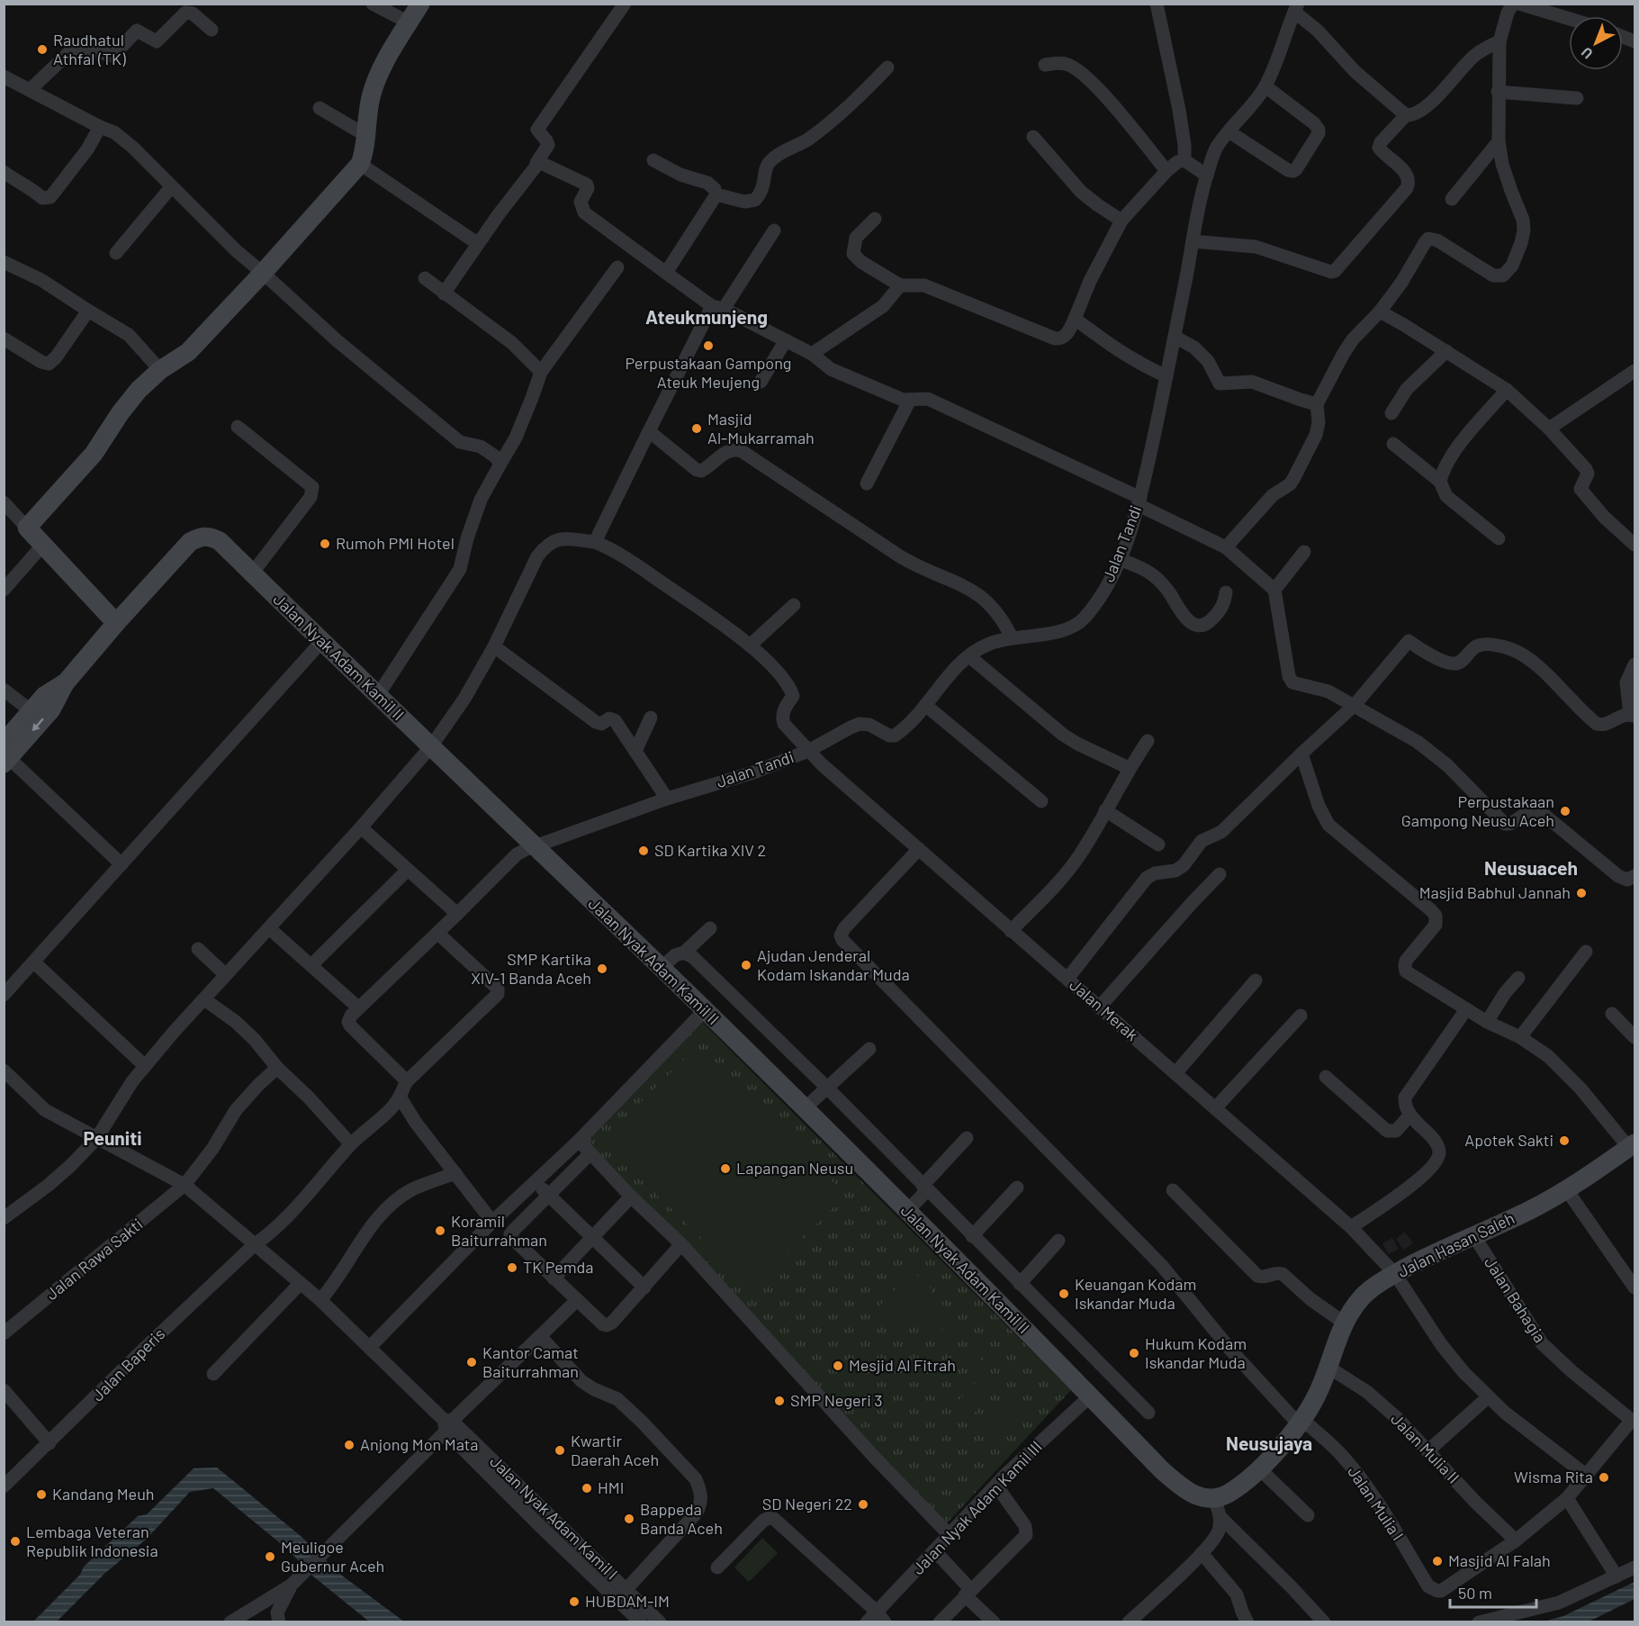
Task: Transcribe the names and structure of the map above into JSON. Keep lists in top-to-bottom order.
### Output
{
  "streets": {
    "street": [
      "Jalan Tandi",
      "Jalan Nyak Adam Kamil II",
      "Jalan Merak",
      "Jalan Hasan Saleh",
      "Jalan Rawa Sakti",
      "Jalan Bahagia",
      "Jalan Baperis",
      "Jalan Mulia II",
      "Jalan Mulia I",
      "Jalan Nyak Adam Kamil III",
      "Jalan Nyak Adam Kamil I"
    ]
  },
  "crossings": [
    ["Jalan Tandi", "Jalan Nyak Adam Kamil II"],
    ["Jalan Tandi", "Jalan Merak"],
    ["Jalan Nyak Adam Kamil II", "Jalan Nyak Adam Kamil III"],
    ["Jalan Merak", "Jalan Hasan Saleh"],
    ["Jalan Merak", "Jalan Mulia I"],
    ["Jalan Hasan Saleh", "Jalan Bahagia"],
    ["Jalan Hasan Saleh", "Jalan Mulia II"],
    ["Jalan Hasan Saleh", "Jalan Mulia I"],
    ["Jalan Rawa Sakti", "Jalan Nyak Adam Kamil I"],
    ["Jalan Baperis", "Jalan Nyak Adam Kamil I"],
    ["Jalan Mulia II", "Jalan Mulia I"]
  ],
  "districts": [
    "Ateukmunjeng",
    "Neusuaceh",
    "Peuniti",
    "Neusujaya"
  ],
  "places": [
    "Raudhatul Athfal (TK)",
    "Perpustakaan Gampong Ateuk Meujeng",
    "Masjid Al-Mukarramah",
    "Rumoh PMI Hotel",
    "Perpustakaan Gampong Neusu Aceh",
    "SD Kartika XIV 2",
    "Masjid Babhul Jannah",
    "Ajudan Jenderal Kodam Iskandar Muda",
    "SMP Kartika XIV-1 Banda Aceh",
    "Apotek Sakti",
    "Lapangan Neusu",
    "Koramil Baiturrahman",
    "TK Pemda",
    "Keuangan Kodam Iskandar Muda",
    "Hukum Kodam Iskandar Muda",
    "Kantor Camat Baiturrahman",
    "Mesjid Al Fitrah",
    "SMP Negeri 3",
    "Anjong Mon Mata",
    "Kwartir Daerah Aceh",
    "Wisma Rita",
    "HMI",
    "Kandang Meuh",
    "SD Negeri 22",
    "Bappeda Banda Aceh",
    "Lembaga Veteran Republik Indonesia",
    "Meuligoe Gubernur Aceh",
    "Masjid Al Falah",
    "HUBDAM-IM"
  ],
  "scale_bar": "50 m",
  "north": "bottom left"
}
